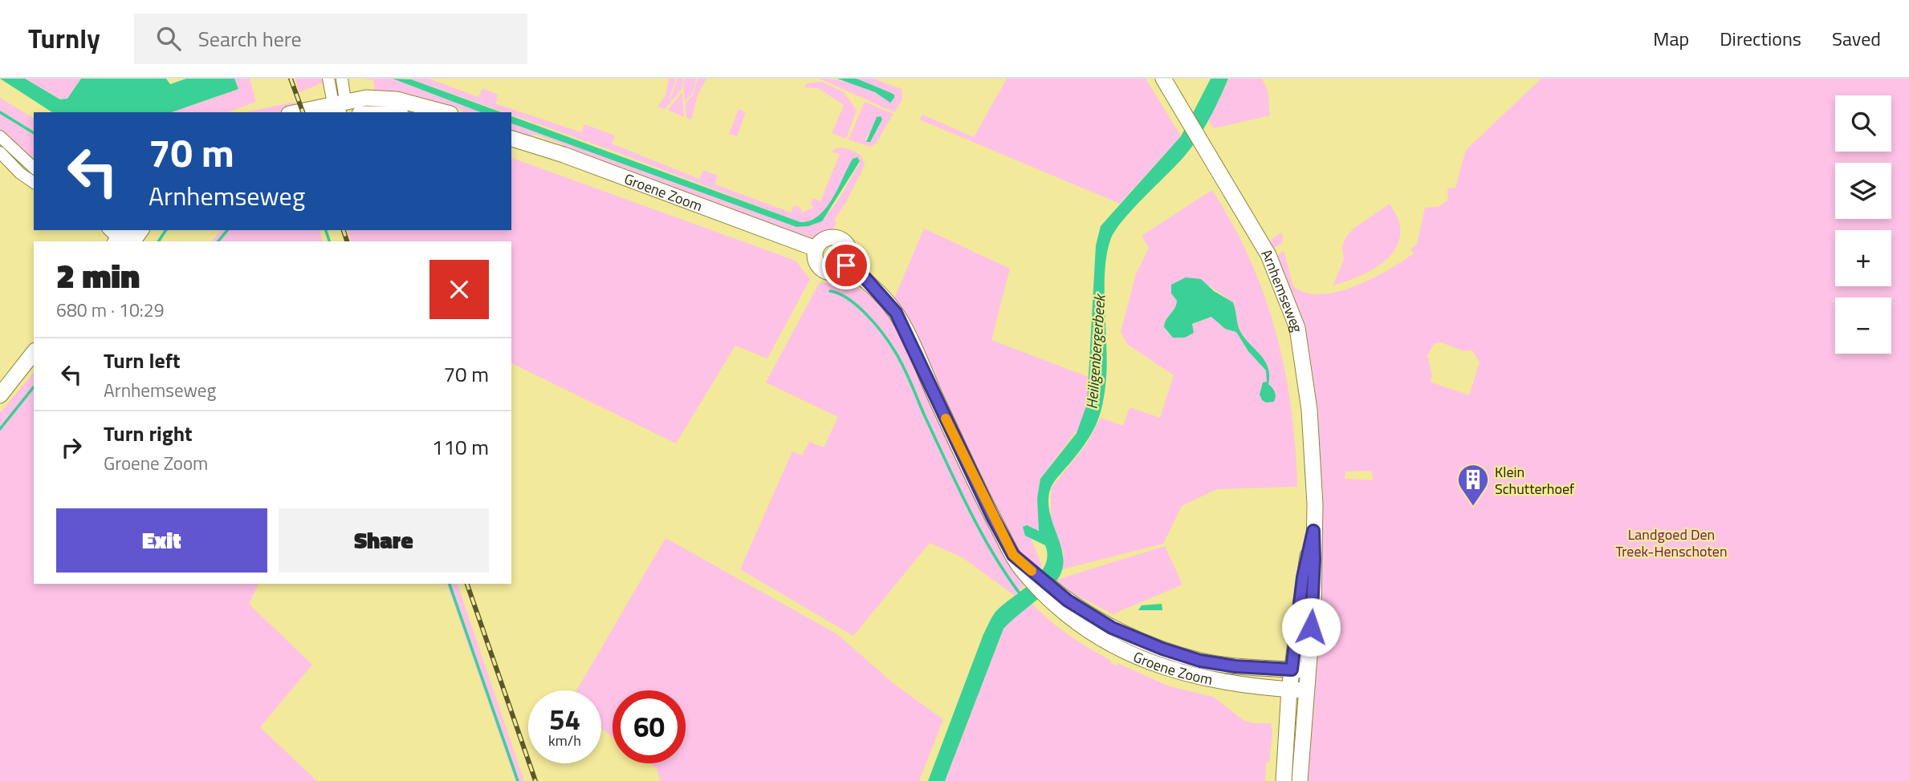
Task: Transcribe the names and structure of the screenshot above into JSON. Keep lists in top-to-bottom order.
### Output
{
  "streets": {
    "main road": ["Groene Zoom", "Arnhemseweg"]
  },
  "crossings": [
    ["Groene Zoom", "Arnhemseweg"]
  ],
  "water": ["Heiligenbergerbeek"],
  "parks": ["Landgoed Den Treek-Henschoten"],
  "places": {
    "building": ["Klein Schutterhoef"]
  },
  "page": {
    "header": "Turnly",
    "search": "Search here",
    "nav": ["Map", "Directions", "Saved"],
    "map_buttons": ["+", "−"],
    "turn": ["70 m", "Arnhemseweg"],
    "heading": ["2 min", "680 m · 10:29"],
    "list": [
      {
        "name": "Turn left",
        "note": "Arnhemseweg",
        "value": "70 m"
      },
      {
        "name": "Turn right",
        "note": "Groene Zoom",
        "value": "110 m"
      }
    ],
    "buttons": ["Exit", "Share"],
    "speed": "54 km/h",
    "limit": "60"
  }
}
